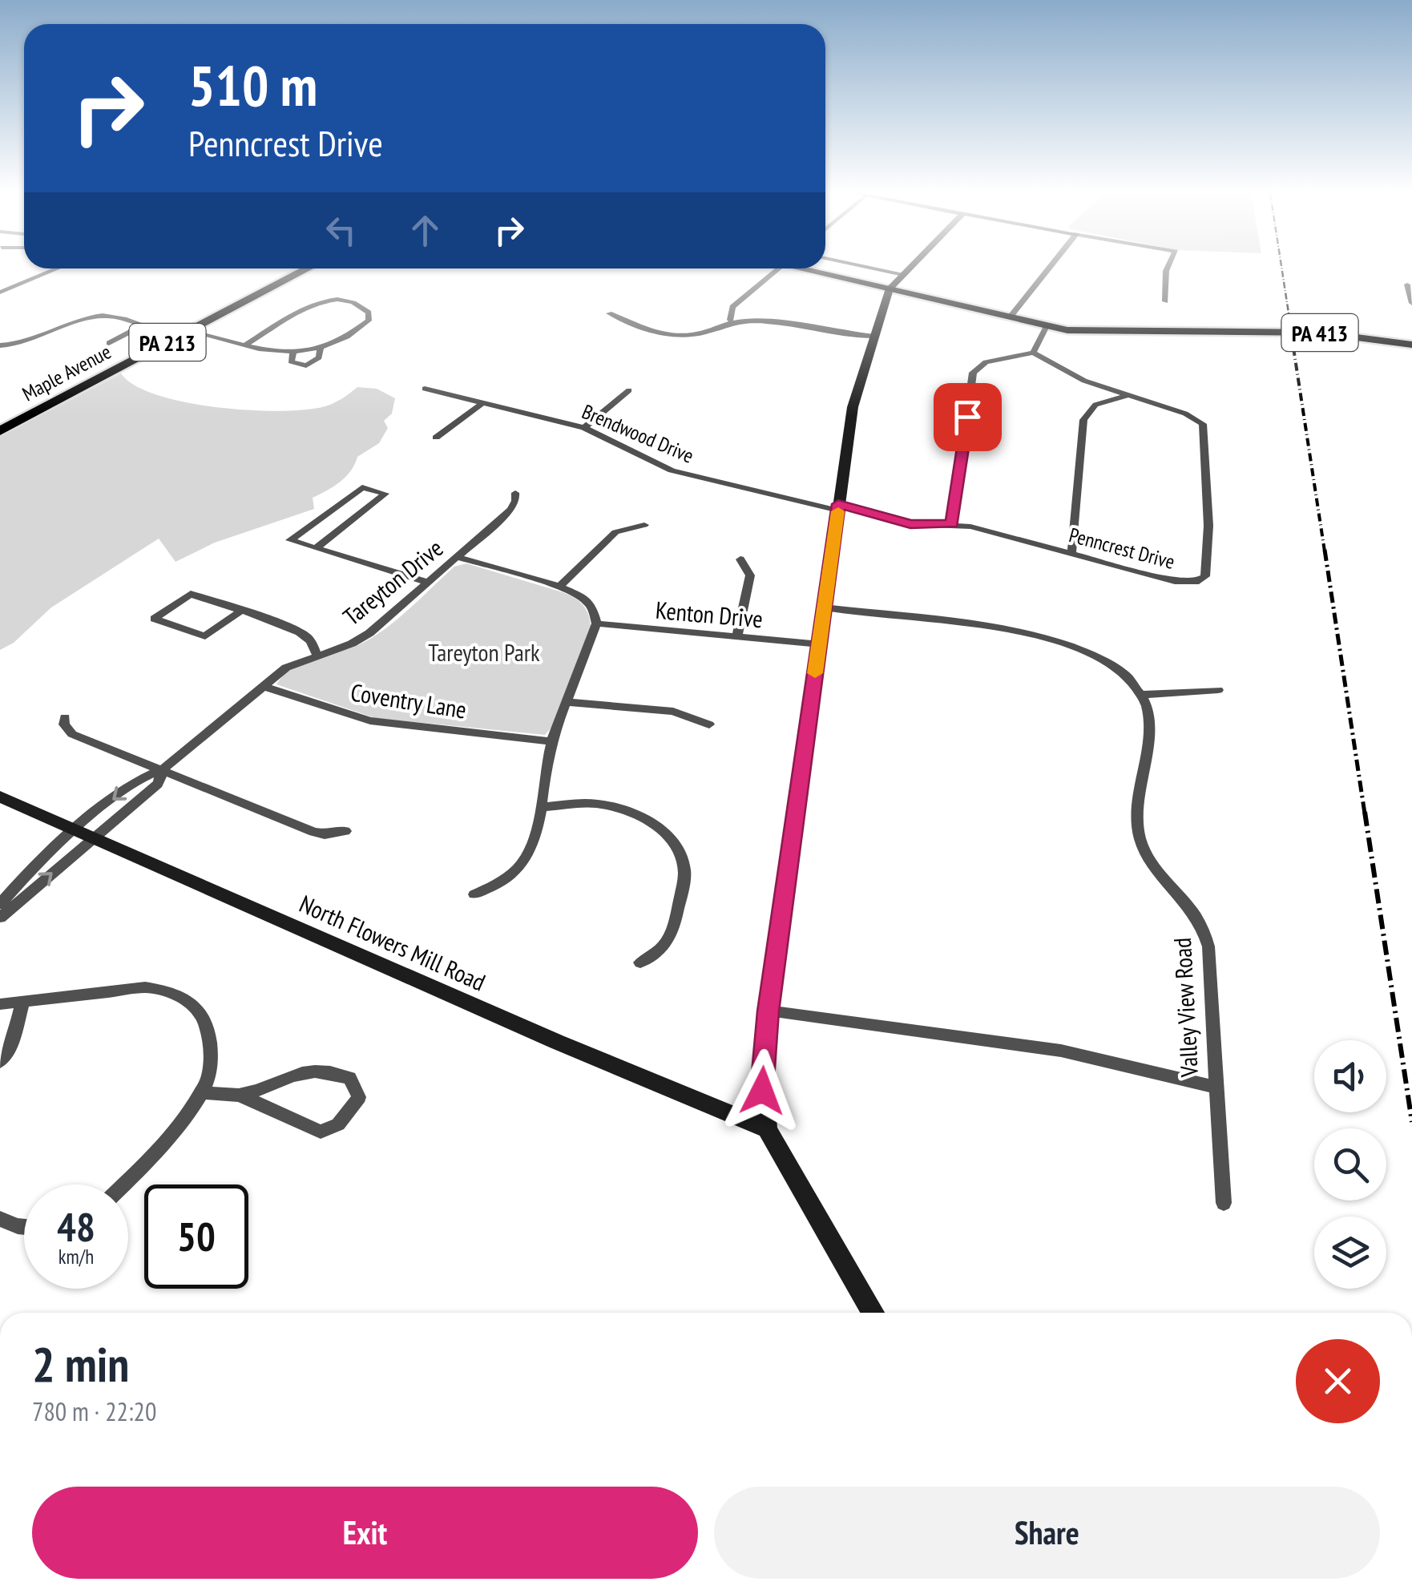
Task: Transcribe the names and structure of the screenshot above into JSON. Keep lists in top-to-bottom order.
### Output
{
  "streets": {
    "main road": [
      "PA 413",
      "PA 213",
      "Maple Avenue",
      "North Flowers Mill Road"
    ],
    "street": [
      "Brendwood Drive",
      "Penncrest Drive",
      "Tareyton Drive",
      "Kenton Drive",
      "Coventry Lane",
      "Valley View Road"
    ]
  },
  "crossings": [
    ["Brendwood Drive", "Penncrest Drive"],
    ["Tareyton Drive", "Coventry Lane"],
    ["Tareyton Drive", "North Flowers Mill Road"]
  ],
  "parks": ["Tareyton Park"],
  "page": {
    "turn": ["510 m", "Penncrest Drive"],
    "speed": "48 km/h",
    "limit": "50",
    "heading": ["2 min", "780 m · 22:20"],
    "buttons": ["Exit", "Share"]
  }
}
